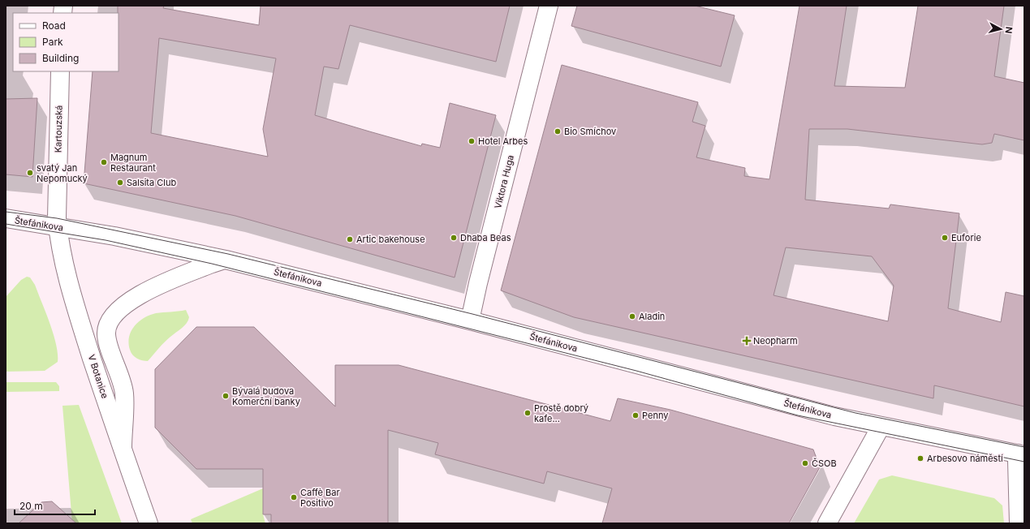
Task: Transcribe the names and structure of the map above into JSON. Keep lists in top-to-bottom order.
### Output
{
  "streets": {
    "street": [
      "Kartouzská",
      "Viktora Huga",
      "Štefánikova",
      "V Botanice"
    ]
  },
  "crossings": [
    ["Kartouzská", "Štefánikova"],
    ["Kartouzská", "V Botanice"],
    ["Viktora Huga", "Štefánikova"],
    ["Štefánikova", "V Botanice"]
  ],
  "places": {
    "other": [
      "Bio Smíchov",
      "Hotel Arbes",
      "Magnum Restaurant",
      "svatý Jan Nepomucký",
      "Salsita Club",
      "Dhaba Beas",
      "Euforie",
      "Artic bakehouse",
      "Aladin",
      "Bývalá budova Komerční banky",
      "Prostě dobrý kafe...",
      "Penny",
      "Arbesovo náměstí",
      "ČSOB",
      "Caffè Bar Positivo"
    ],
    "health": ["Neopharm"]
  },
  "legend": ["Road", "Park", "Building"],
  "scale_bar": "20 m",
  "north": "right"
}
